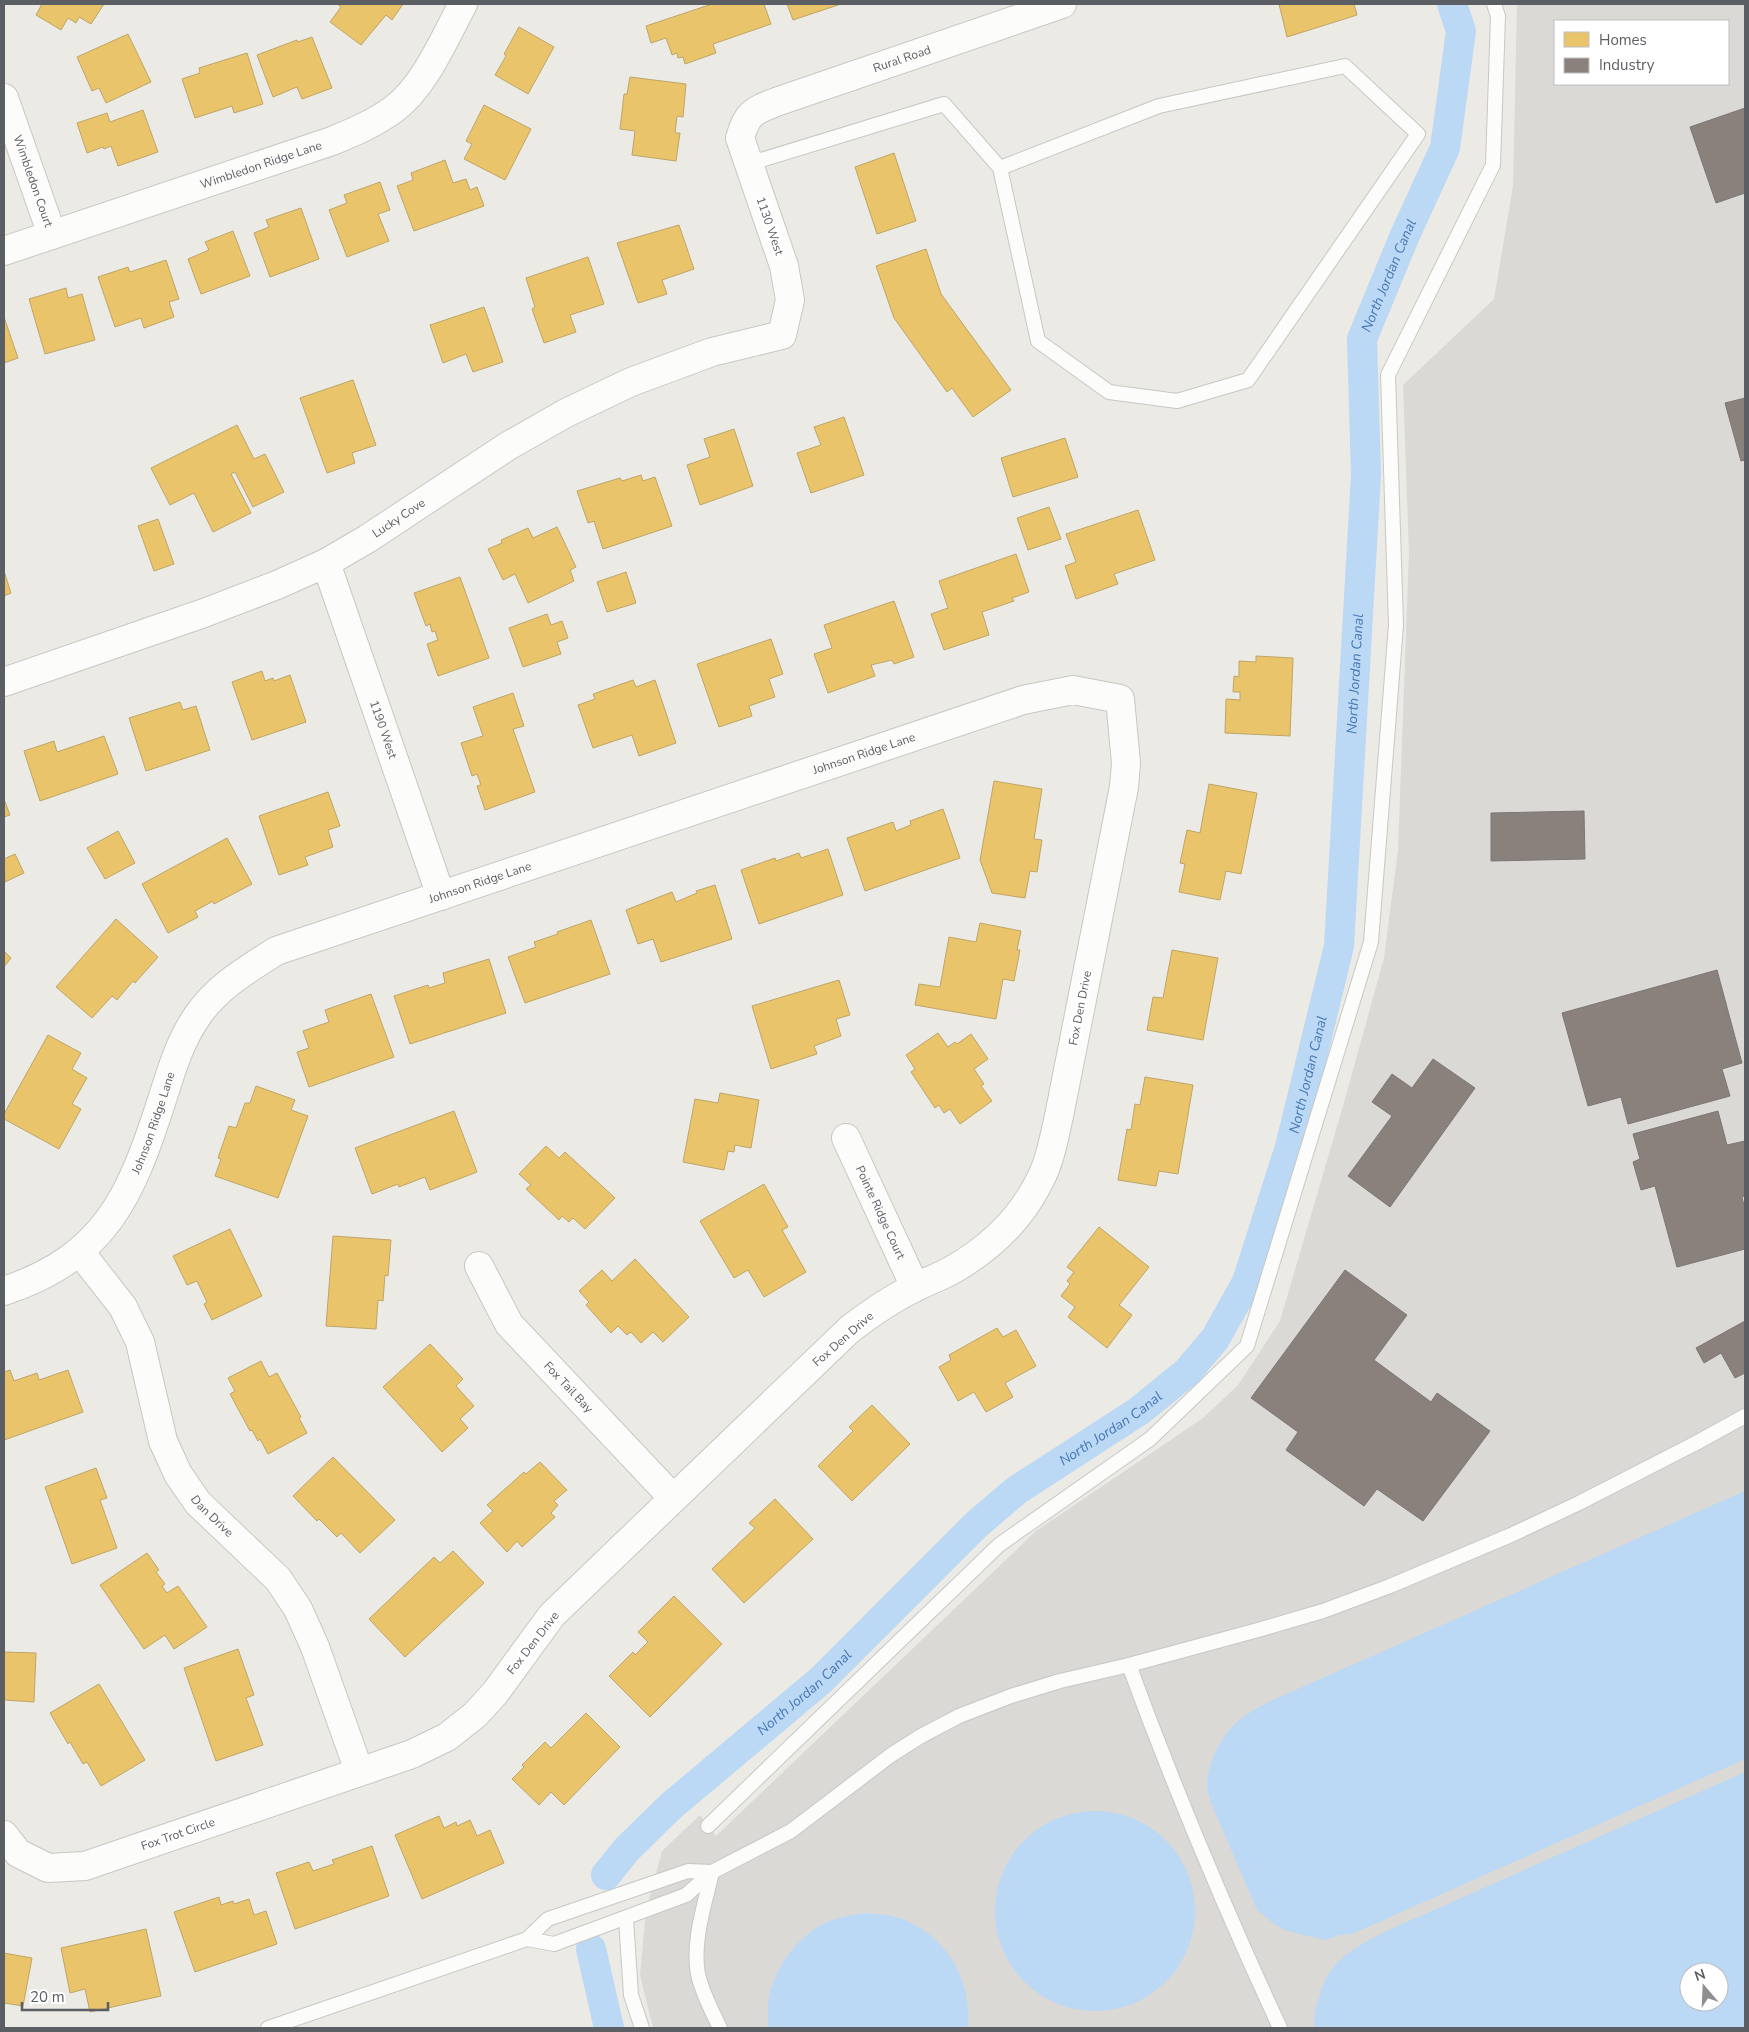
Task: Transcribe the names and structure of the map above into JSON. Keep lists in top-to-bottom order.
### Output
{
  "streets": {
    "street": [
      "Rural Road",
      "Wimbledon Ridge Lane",
      "Wimbledon Court",
      "1130 West",
      "Lucky Cove",
      "1190 West",
      "Johnson Ridge Lane",
      "Fox Den Drive",
      "Pointe Ridge Court",
      "Fox Tail Bay",
      "Dan Drive",
      "Fox Trot Circle"
    ]
  },
  "crossings": [
    ["Rural Road", "1130 West"],
    ["Wimbledon Ridge Lane", "Wimbledon Court"],
    ["1130 West", "Lucky Cove"],
    ["Lucky Cove", "1190 West"],
    ["1190 West", "Johnson Ridge Lane"],
    ["Johnson Ridge Lane", "Fox Den Drive"],
    ["Johnson Ridge Lane", "Dan Drive"],
    ["Fox Den Drive", "Pointe Ridge Court"],
    ["Fox Den Drive", "Fox Tail Bay"],
    ["Fox Den Drive", "Dan Drive"],
    ["Fox Den Drive", "Fox Trot Circle"],
    ["Dan Drive", "Fox Trot Circle"]
  ],
  "water": ["North Jordan Canal"],
  "legend": ["Homes", "Industry"],
  "scale_bar": "20 m",
  "north": "top"
}
